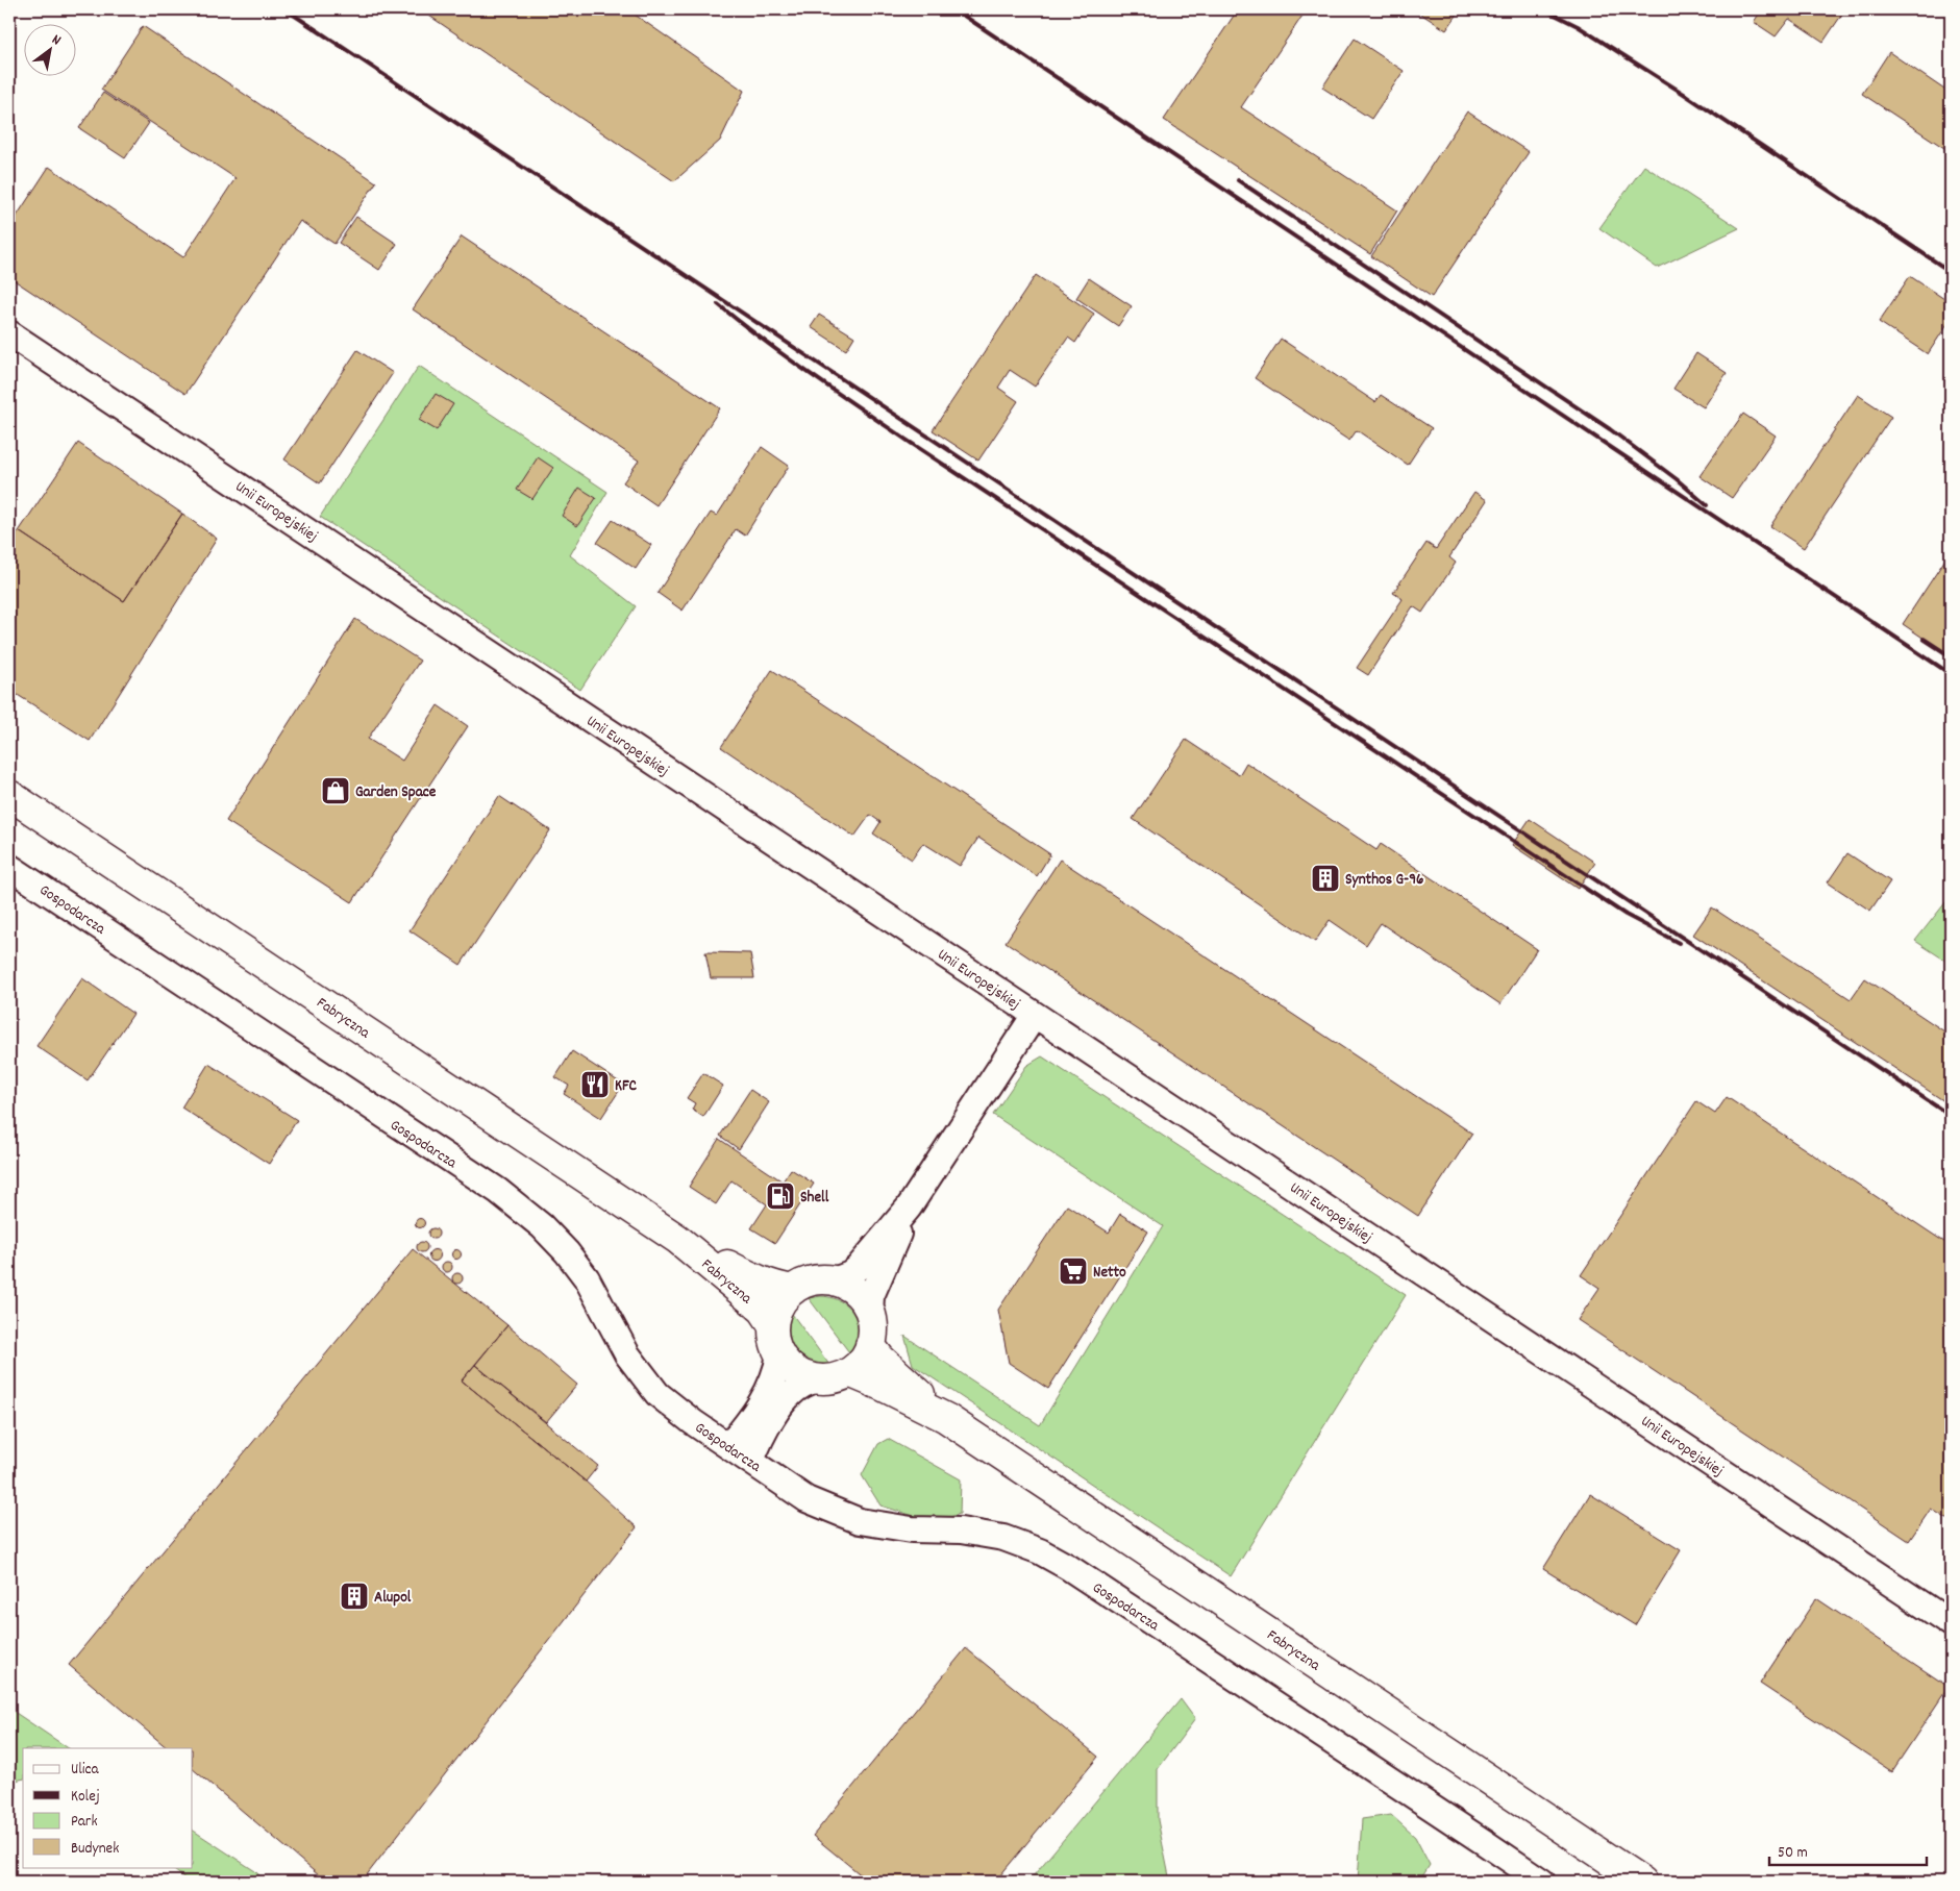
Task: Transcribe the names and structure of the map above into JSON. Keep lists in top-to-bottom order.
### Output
{
  "streets": {
    "main road": ["Fabryczna"],
    "street": ["Unii Europejskiej", "Gospodarcza"]
  },
  "places": {
    "shop": ["Garden Space"],
    "building": ["Synthos G-96", "Alupol"],
    "restaurant": ["KFC"],
    "fuel station": ["Shell"],
    "supermarket": ["Netto"]
  },
  "legend": [
    "Ulica",
    "Kolej",
    "Park",
    "Budynek"
  ],
  "scale_bar": "50 m",
  "north": "top right"
}
